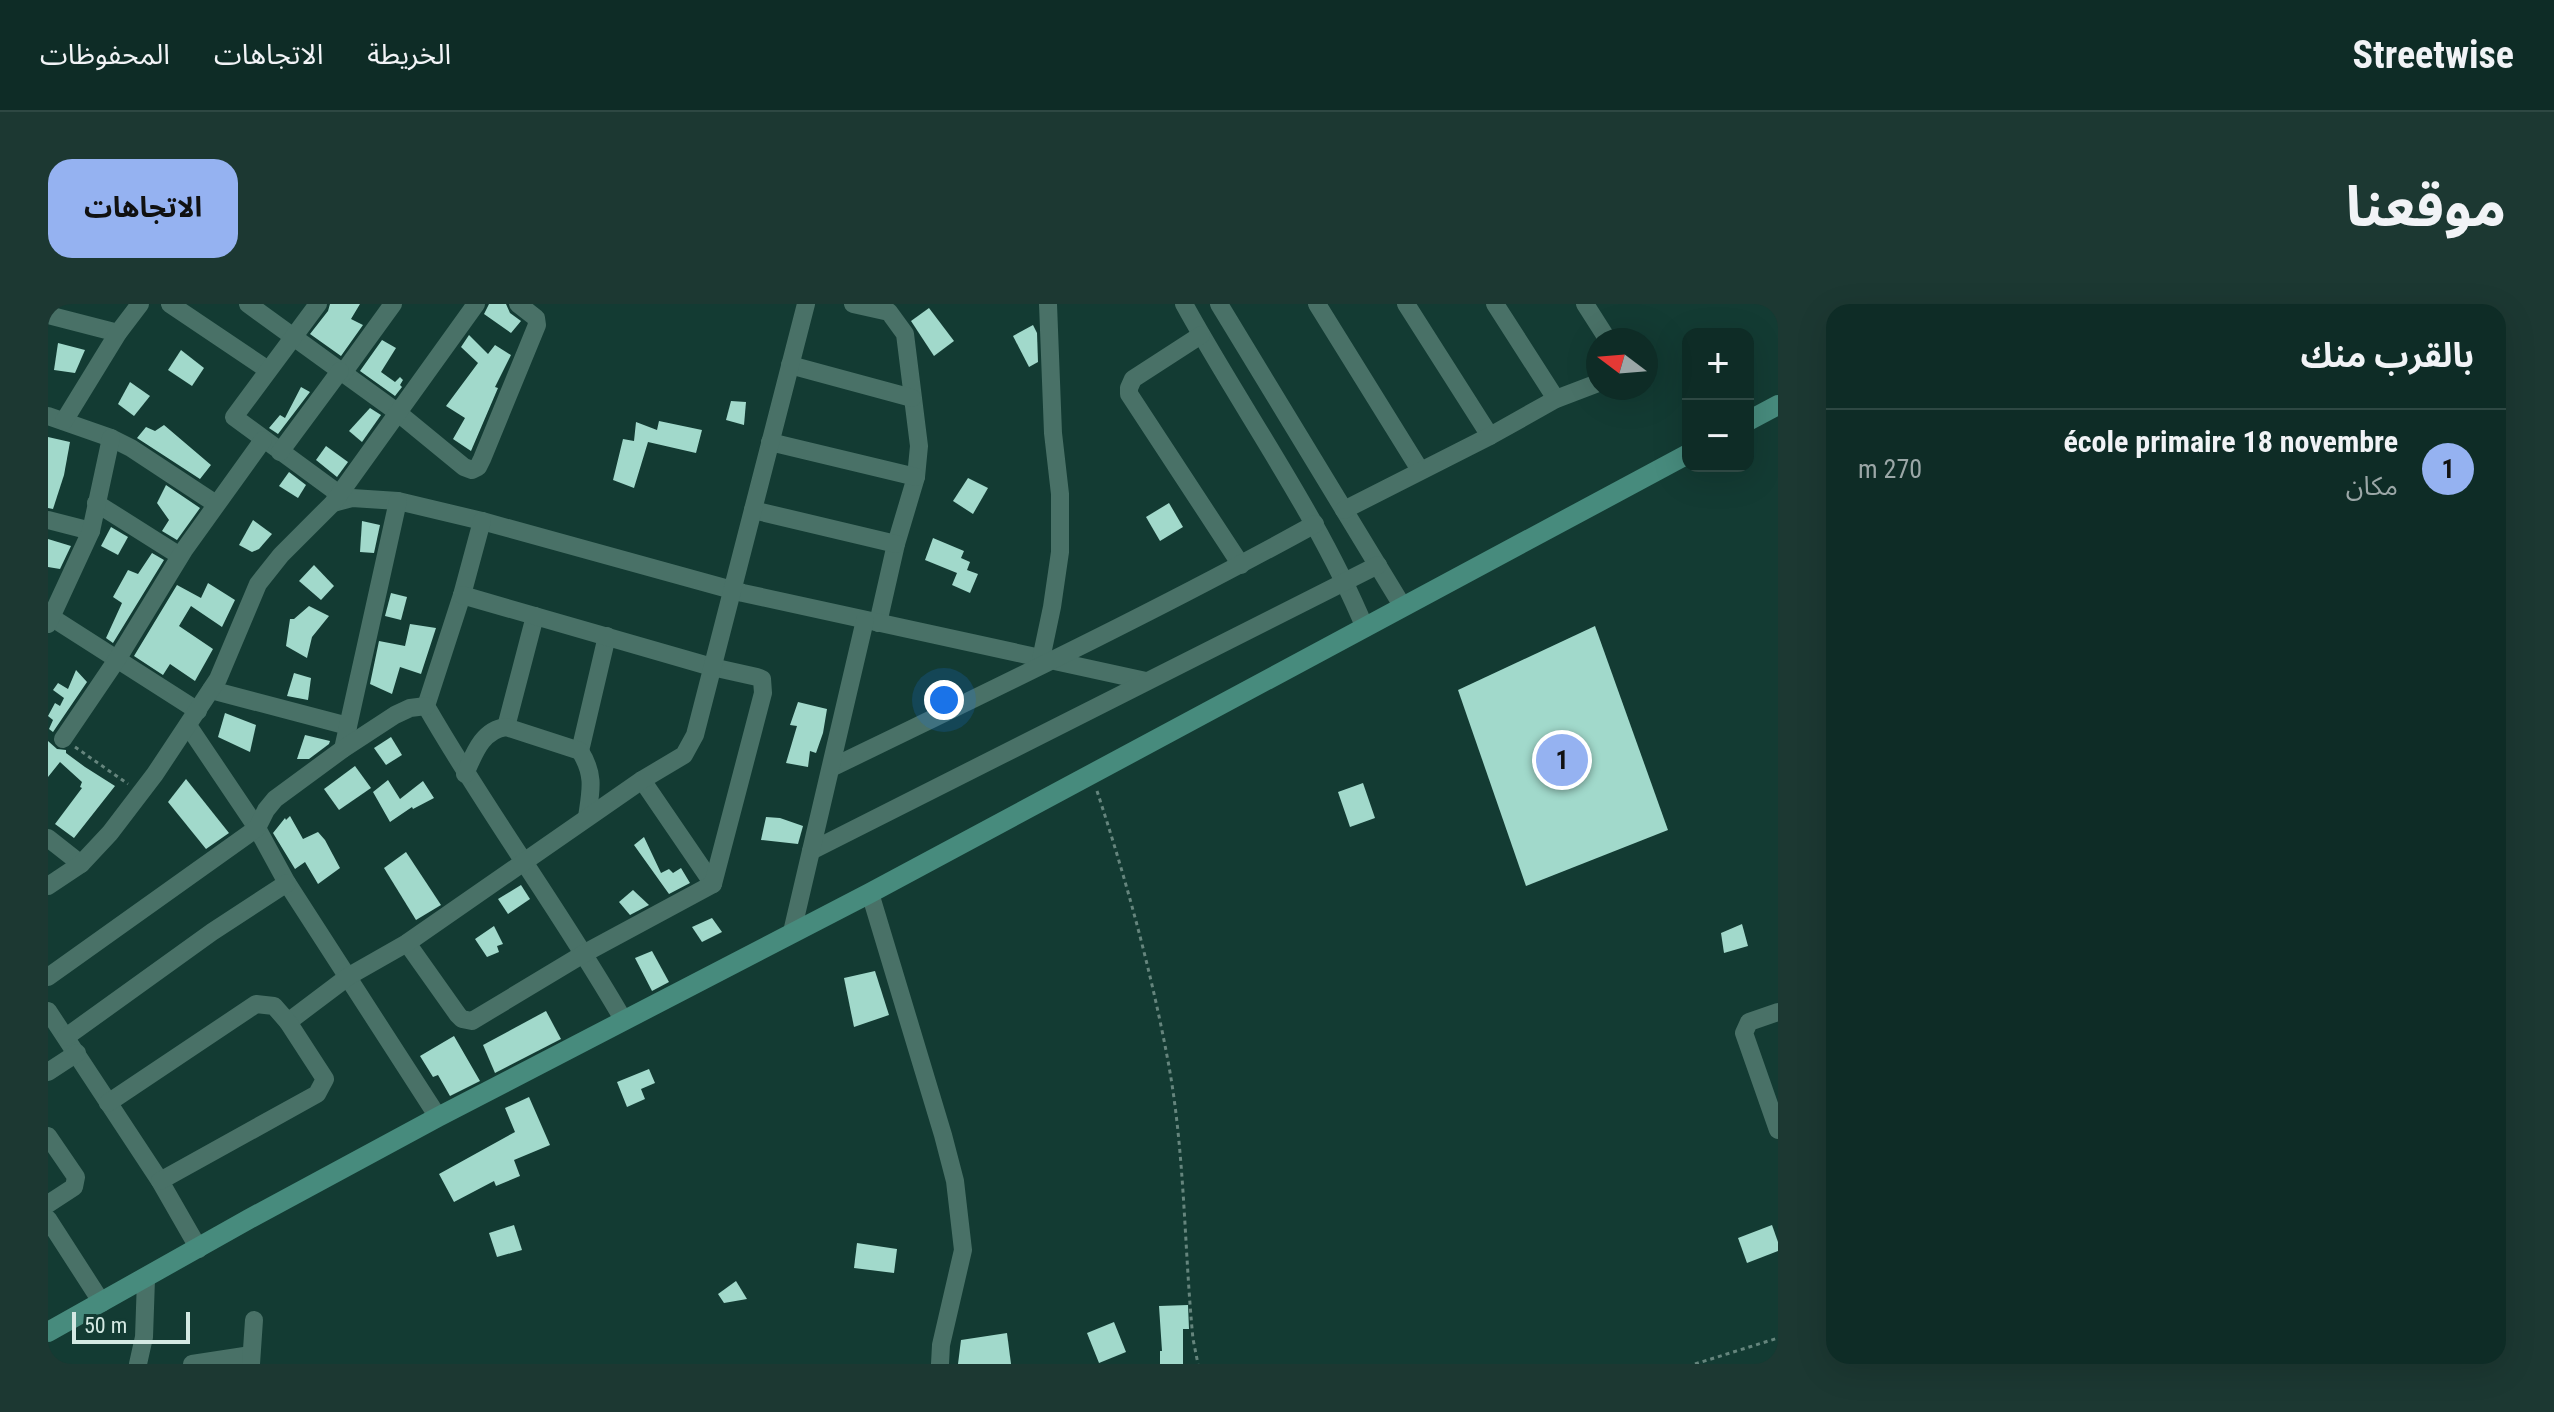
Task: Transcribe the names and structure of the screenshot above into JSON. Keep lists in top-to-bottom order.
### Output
{
  "scale_bar": "50 m",
  "north": "left",
  "page": {
    "header": "Streetwise",
    "nav": ["الخريطة", "الاتجاهات", "المحفوظات"],
    "title": "موقعنا",
    "buttons": "الاتجاهات",
    "heading": "بالقرب منك",
    "map_buttons": ["+", "−"],
    "list": [
      {
        "mark": "1",
        "name": "école primaire 18 novembre",
        "note": "مكان",
        "value": "270 m"
      }
    ],
    "pins": "1",
    "scale": "50 m"
  }
}
